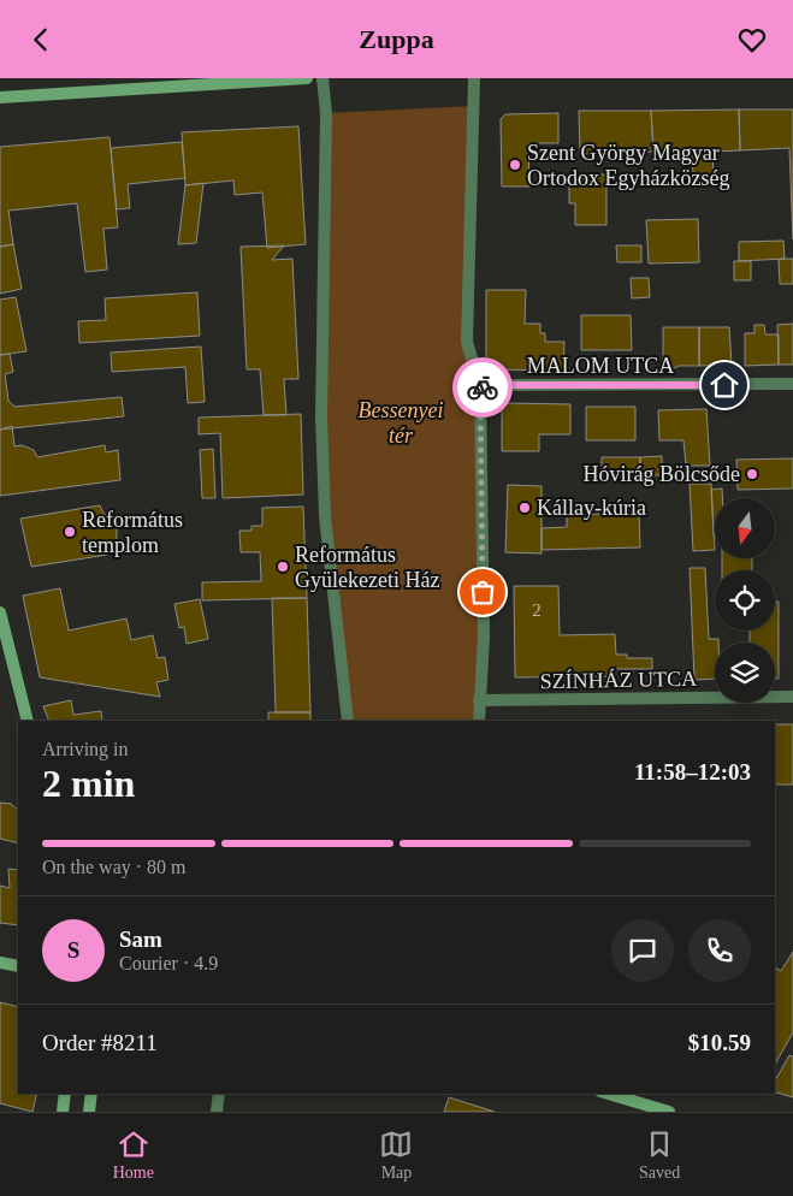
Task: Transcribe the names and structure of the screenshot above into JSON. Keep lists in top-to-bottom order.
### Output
{
  "streets": {
    "street": ["MALOM UTCA", "SZÍNHÁZ UTCA"]
  },
  "parks": ["Bessenyei tér"],
  "places": [
    "Szent György Magyar Ortodox Egyházközség",
    "Hóvirág Bölcsőde",
    "Kállay-kúria",
    "Református templom",
    "Református Gyülekezeti Ház"
  ],
  "house_numbers": ["2"],
  "north": "bottom",
  "page": {
    "header": "Zuppa",
    "heading": ["2 min", "Arriving in", "11:58–12:03"],
    "panel": [
      "Sam",
      "Courier · 4.9",
      "Order #8211",
      "$10.59"
    ],
    "bar": "On the way · 80 m",
    "round": "S",
    "tabs": ["Home", "Map", "Saved"]
  }
}
